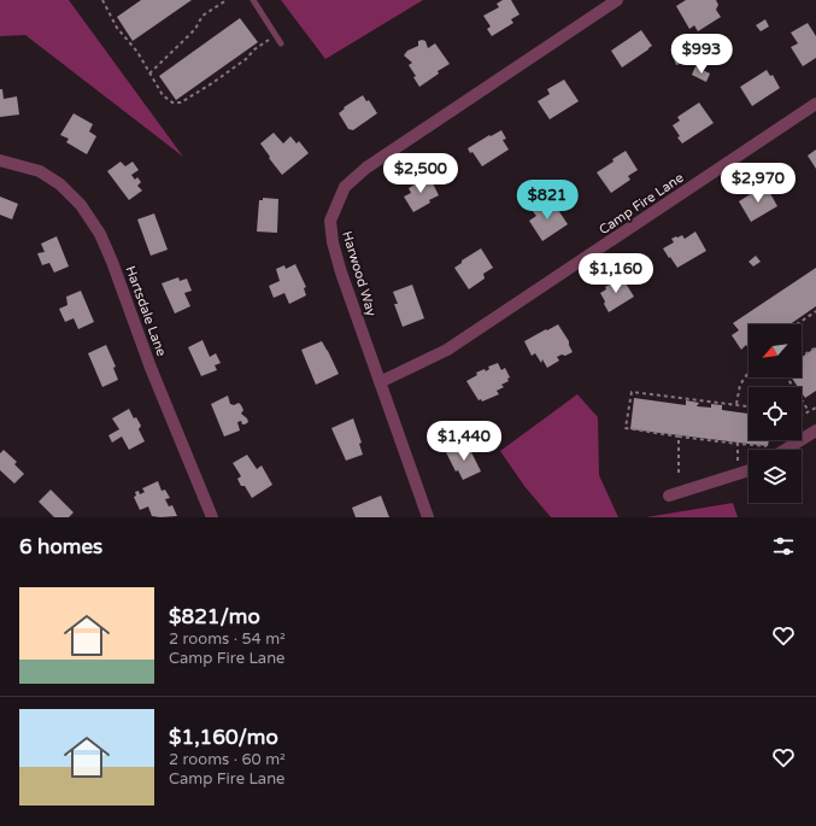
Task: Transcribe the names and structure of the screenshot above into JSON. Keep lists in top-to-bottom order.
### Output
{
  "streets": {
    "street": ["Camp Fire Lane", "Harwood Way", "Hartsdale Lane"]
  },
  "crossings": [
    ["Camp Fire Lane", "Harwood Way"]
  ],
  "north": "bottom left",
  "page": {
    "price": [
      "$993",
      "$2,500",
      "$2,970",
      "$821",
      "$1,160",
      "$1,440"
    ],
    "heading": "6 homes",
    "list": [
      {
        "name": "$821/mo",
        "note": "2 rooms · 54 m² · Camp Fire Lane"
      },
      {
        "name": "$1,160/mo",
        "note": "2 rooms · 60 m² · Camp Fire Lane"
      }
    ]
  }
}
